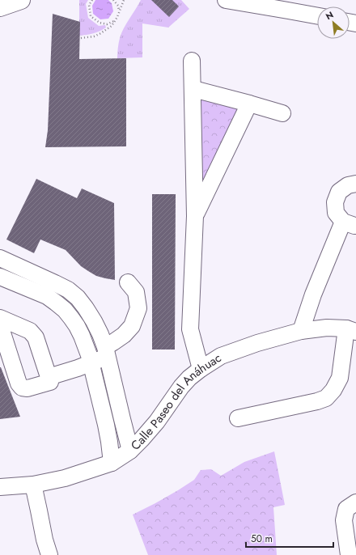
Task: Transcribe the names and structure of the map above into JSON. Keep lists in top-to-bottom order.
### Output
{
  "streets": {
    "street": ["Calle Paseo del Anáhuac"]
  },
  "scale_bar": "50 m",
  "north": "top left"
}
